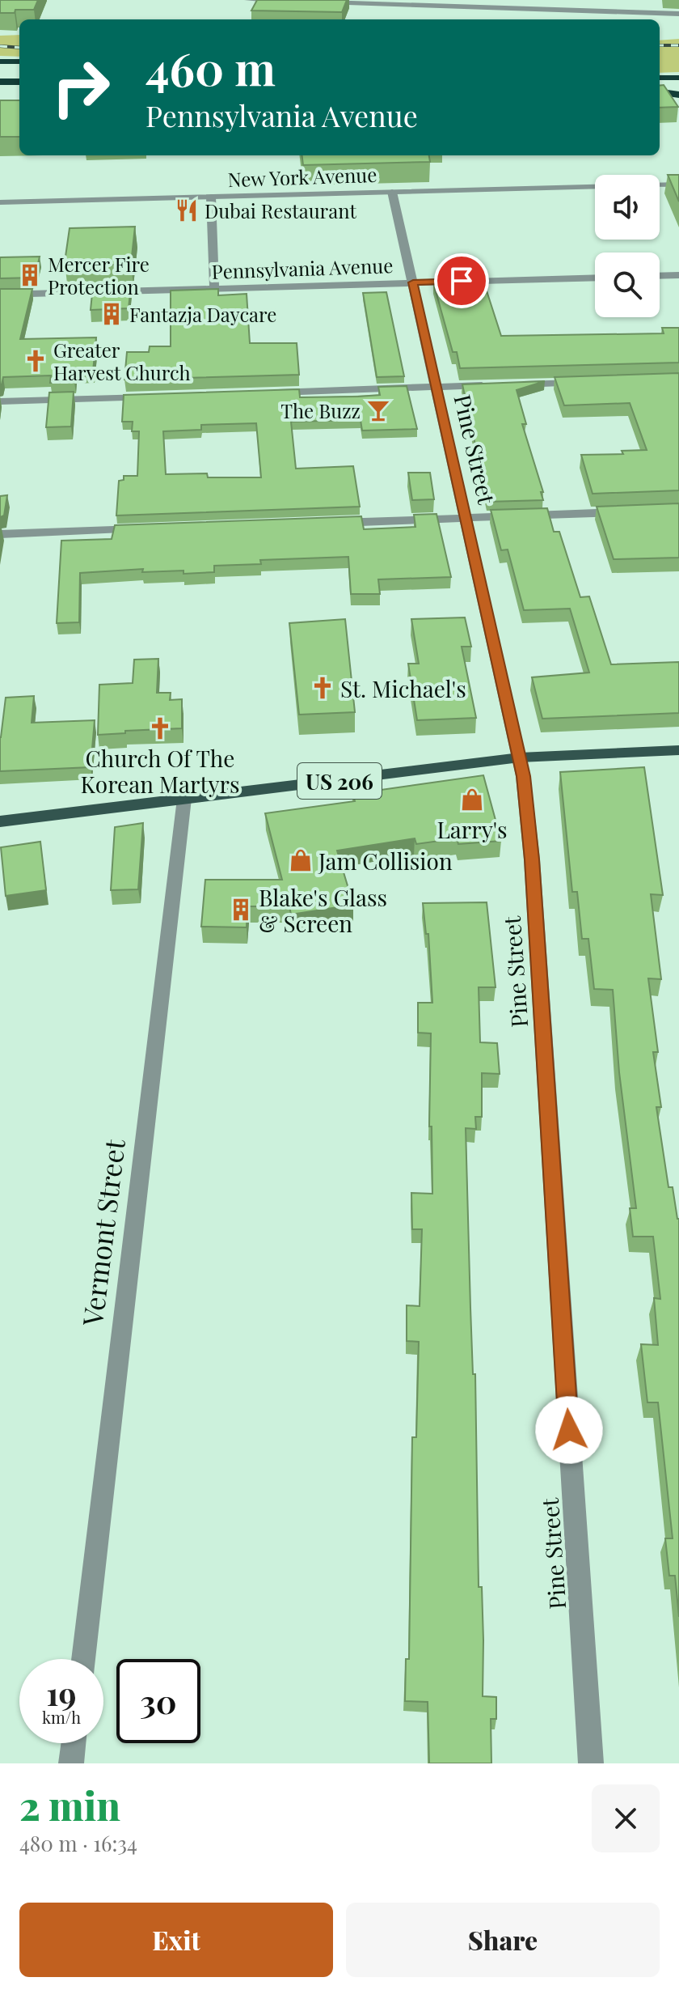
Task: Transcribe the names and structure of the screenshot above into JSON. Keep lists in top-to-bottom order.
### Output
{
  "streets": {
    "main road": ["US 206"],
    "street": [
      "New York Avenue",
      "Pennsylvania Avenue",
      "Pine Street",
      "Vermont Street"
    ]
  },
  "crossings": [
    ["New York Avenue", "Pine Street"],
    ["Pennsylvania Avenue", "Pine Street"],
    ["Pine Street", "US 206"],
    ["US 206", "Vermont Street"]
  ],
  "places": {
    "restaurant": ["Dubai Restaurant"],
    "building": ["Mercer Fire Protection", "Fantazja Daycare", "Blake's Glass & Screen"],
    "church": ["Greater Harvest Church", "St. Michael's", "Church Of The Korean Martyrs"],
    "bar": ["The Buzz"],
    "shop": ["Larry's", "Jam Collision"]
  },
  "page": {
    "turn": ["460 m", "Pennsylvania Avenue"],
    "speed": "19 km/h",
    "limit": "30",
    "heading": ["2 min", "480 m · 16:34"],
    "buttons": ["Exit", "Share"]
  }
}
